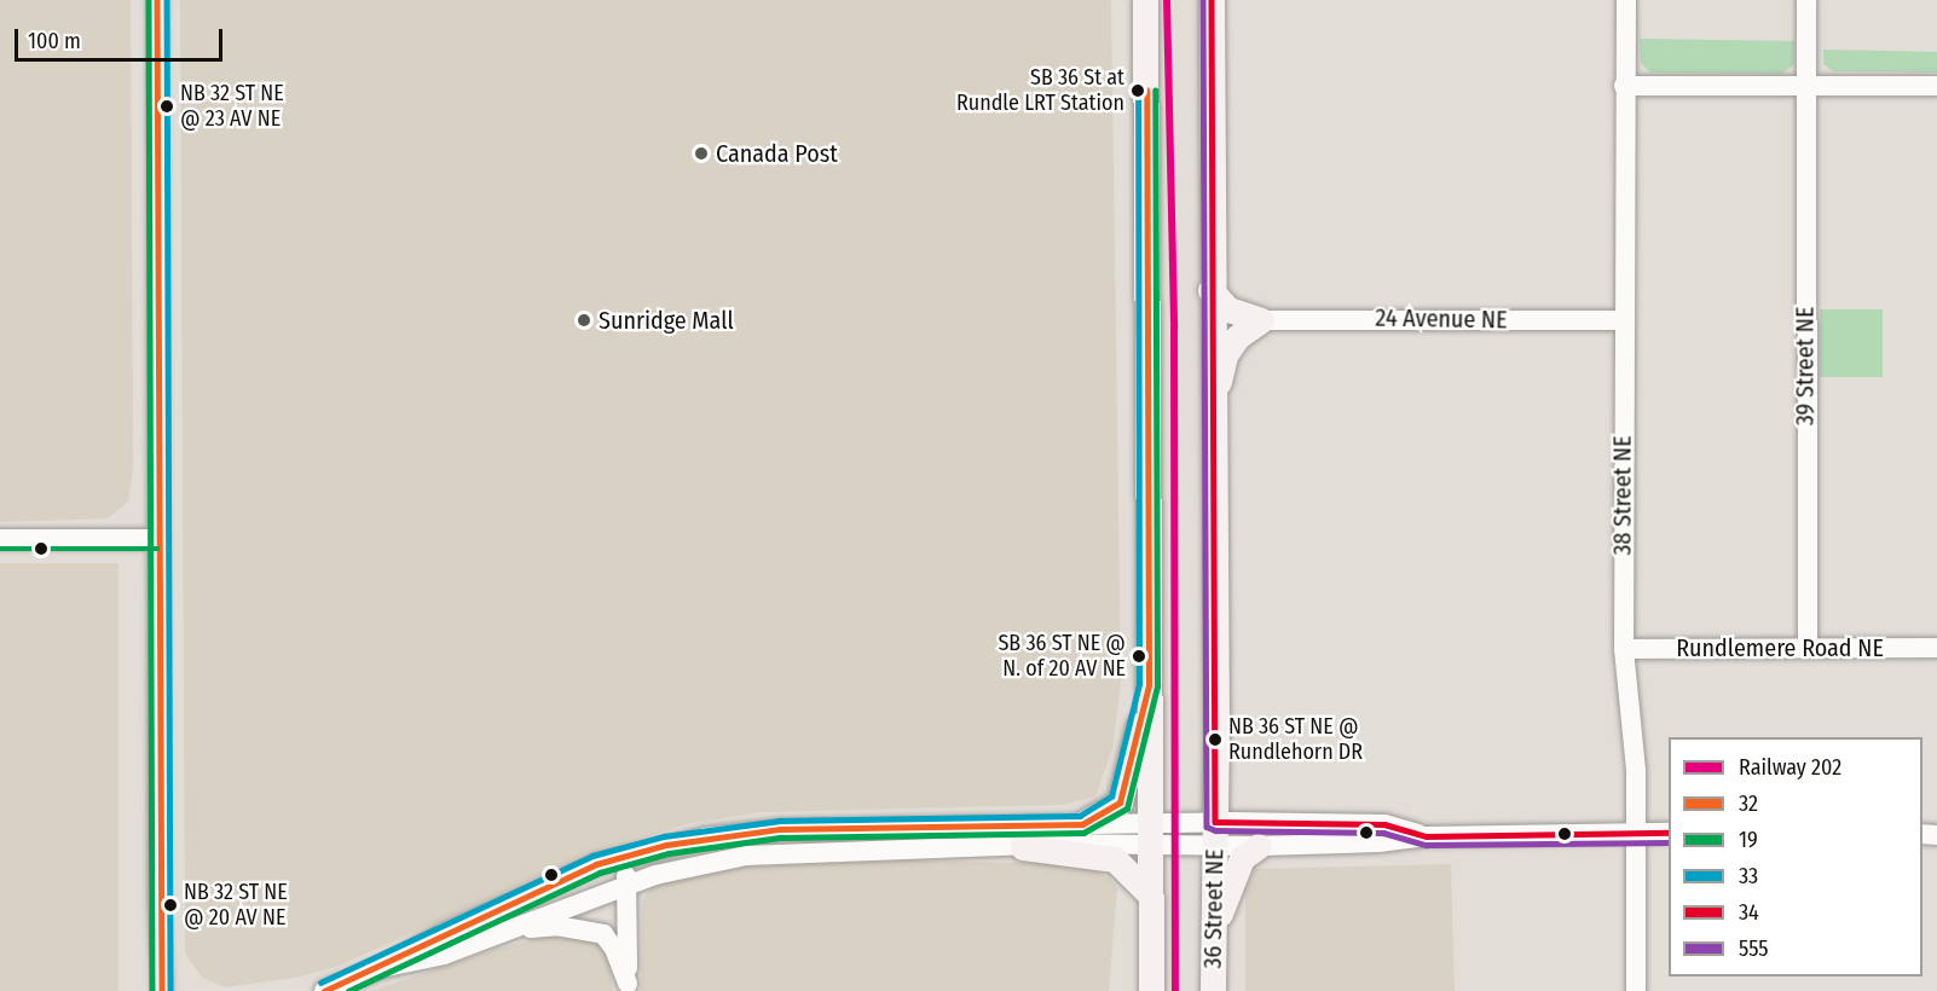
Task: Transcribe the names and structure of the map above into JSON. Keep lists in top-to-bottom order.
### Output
{
  "streets": {
    "main road": ["36 Street NE"],
    "street": [
      "24 Avenue NE",
      "39 Street NE",
      "38 Street NE",
      "Rundlemere Road NE"
    ]
  },
  "crossings": [
    ["24 Avenue NE", "38 Street NE"],
    ["39 Street NE", "Rundlemere Road NE"],
    ["38 Street NE", "Rundlemere Road NE"]
  ],
  "places": [
    "SB 36 St at Rundle LRT Station",
    "NB 32 ST NE @ 23 AV NE",
    "Canada Post",
    "Sunridge Mall",
    "SB 36 ST NE @ N. of 20 AV NE",
    "NB 36 ST NE @ Rundlehorn DR",
    "NB 32 ST NE @ 20 AV NE"
  ],
  "lines": [
    "rail line 202",
    "transit line 32",
    "transit line 19",
    "transit line 33",
    "transit line 34",
    "transit line 555"
  ],
  "legend": [
    "Railway 202",
    "32",
    "19",
    "33",
    "34",
    "555"
  ],
  "scale_bar": "100 m"
}
